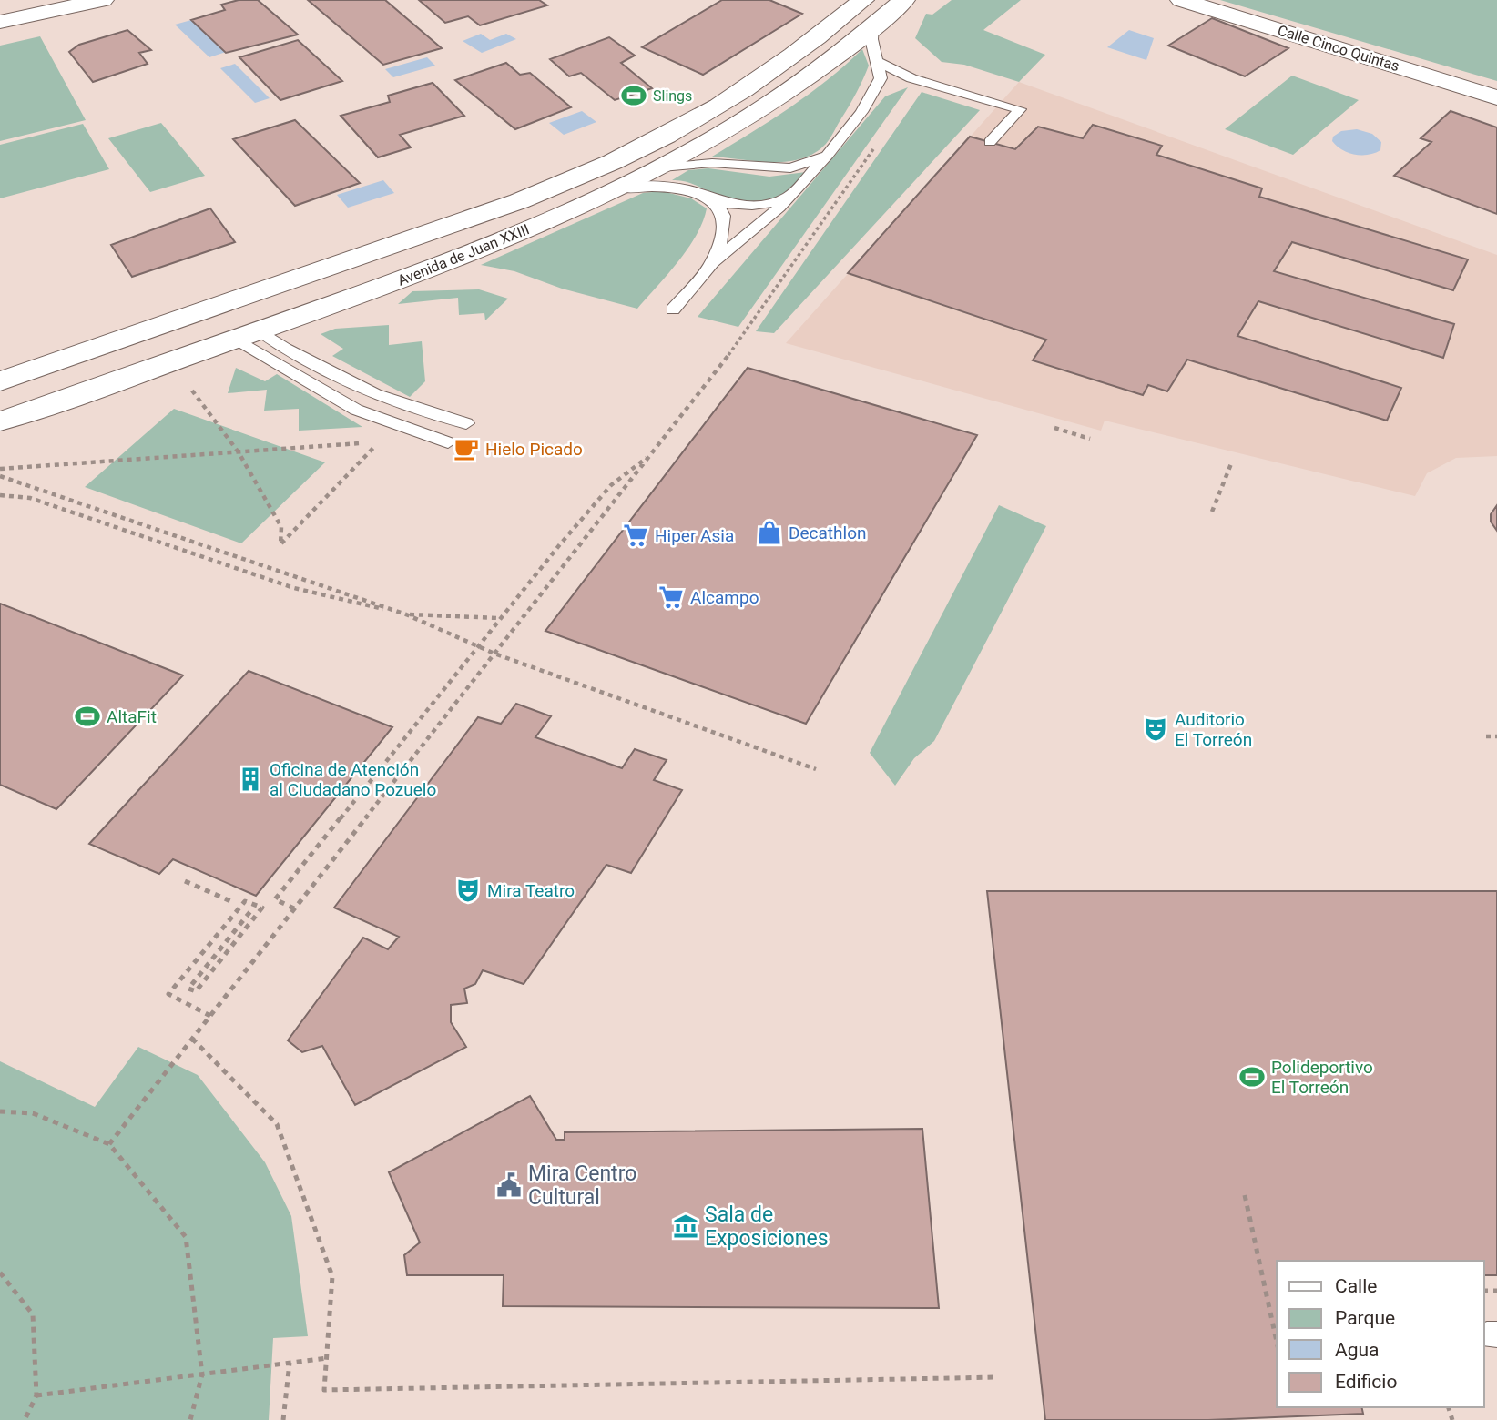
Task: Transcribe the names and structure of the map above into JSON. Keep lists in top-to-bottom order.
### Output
{
  "streets": {
    "main road": ["Calle Cinco Quintas", "Avenida de Juan XXIII"]
  },
  "places": {
    "sports": ["Slings", "AltaFit", "Polideportivo El Torreón"],
    "cafe": ["Hielo Picado"],
    "shop": ["Decathlon"],
    "supermarket": ["Hiper Asia", "Alcampo"],
    "theatre": ["Auditorio El Torreón", "Mira Teatro"],
    "building": ["Oficina de Atención al Ciudadano Pozuelo"],
    "public building": ["Mira Centro Cultural"],
    "museum": ["Sala de Exposiciones"]
  },
  "legend": [
    "Calle",
    "Parque",
    "Agua",
    "Edificio"
  ]
}
